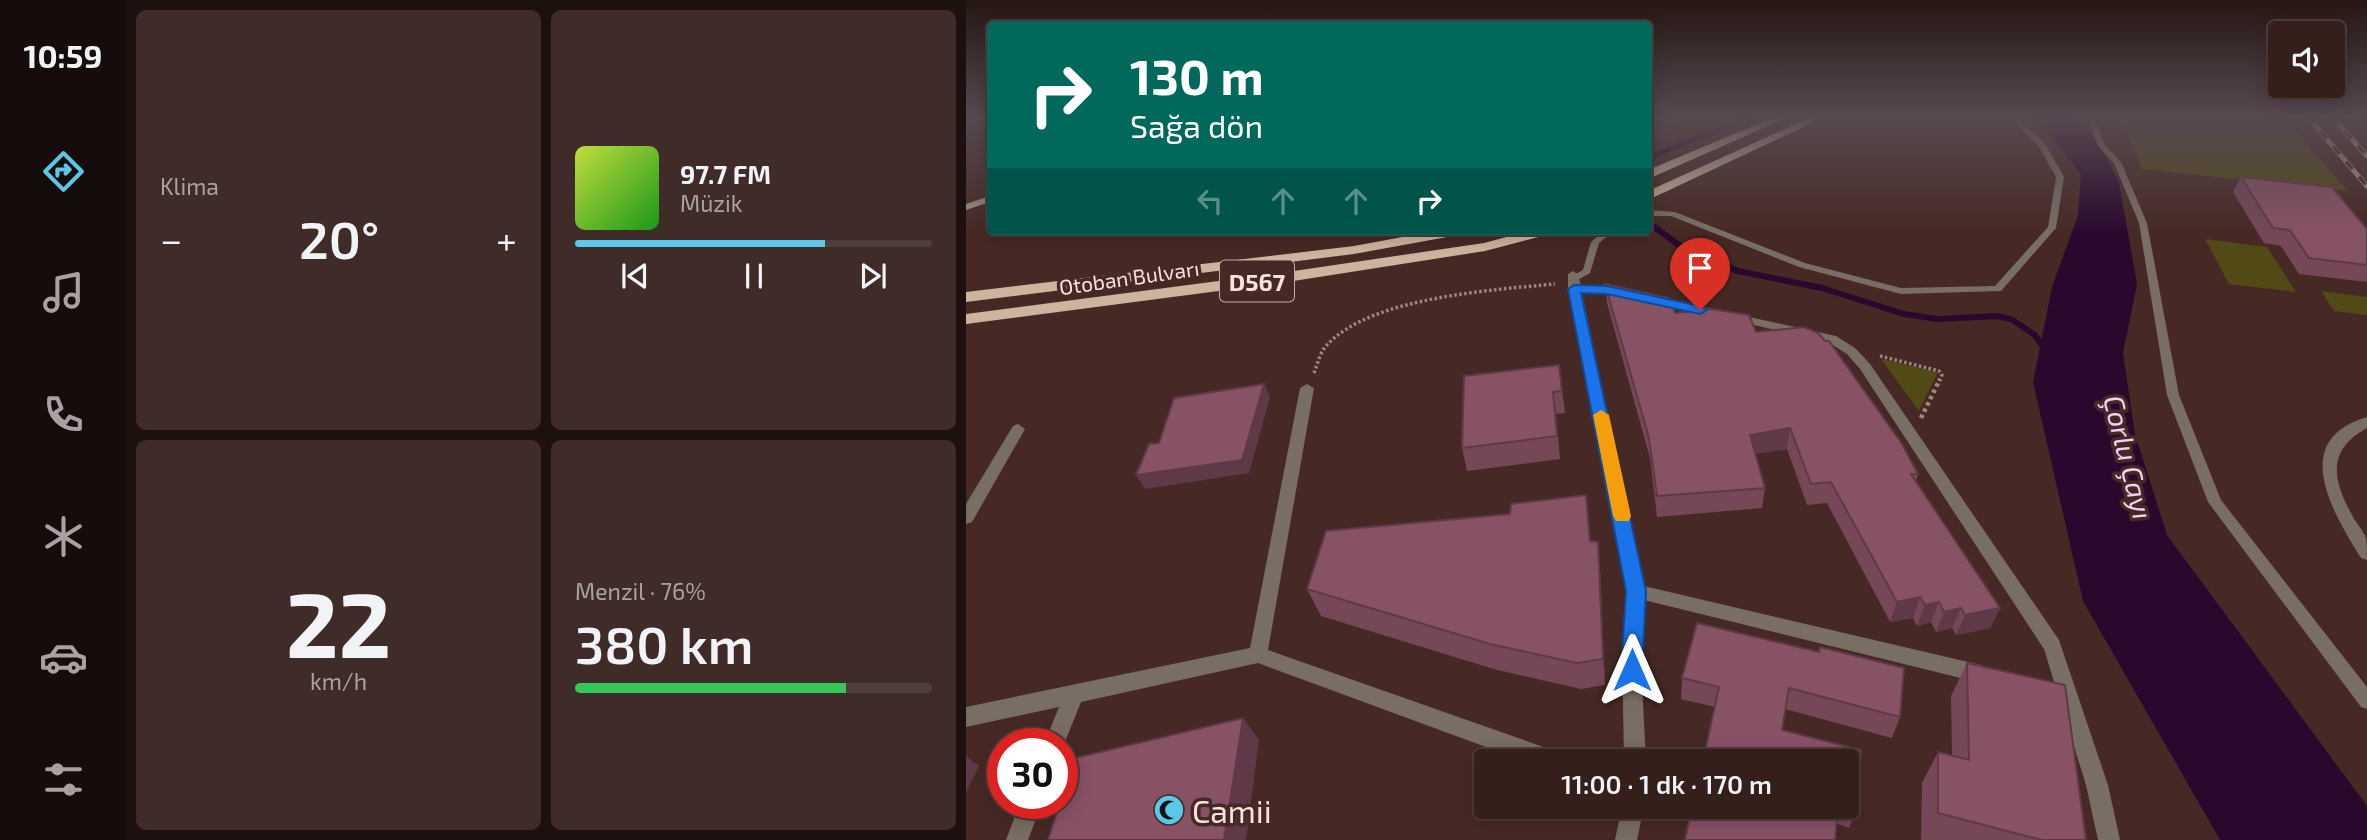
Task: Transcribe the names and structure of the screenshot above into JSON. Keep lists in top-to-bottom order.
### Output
{
  "streets": {
    "highway": ["Otoban Bulvarı", "D567"]
  },
  "water": ["Çorlu Çayı"],
  "places": {
    "mosque": ["Camii"]
  },
  "page": {
    "tabs": "10:59",
    "tile": [
      "Klima",
      ["22", "km/h"],
      ["Menzil · 76%", "380 km"]
    ],
    "turn": ["130 m", "Sağa dön"],
    "song": ["97.7 FM", "Müzik"],
    "heat": ["−", "20°", "+"],
    "limit": "30",
    "trip": "11:00 · 1 dk · 170 m"
  }
}
